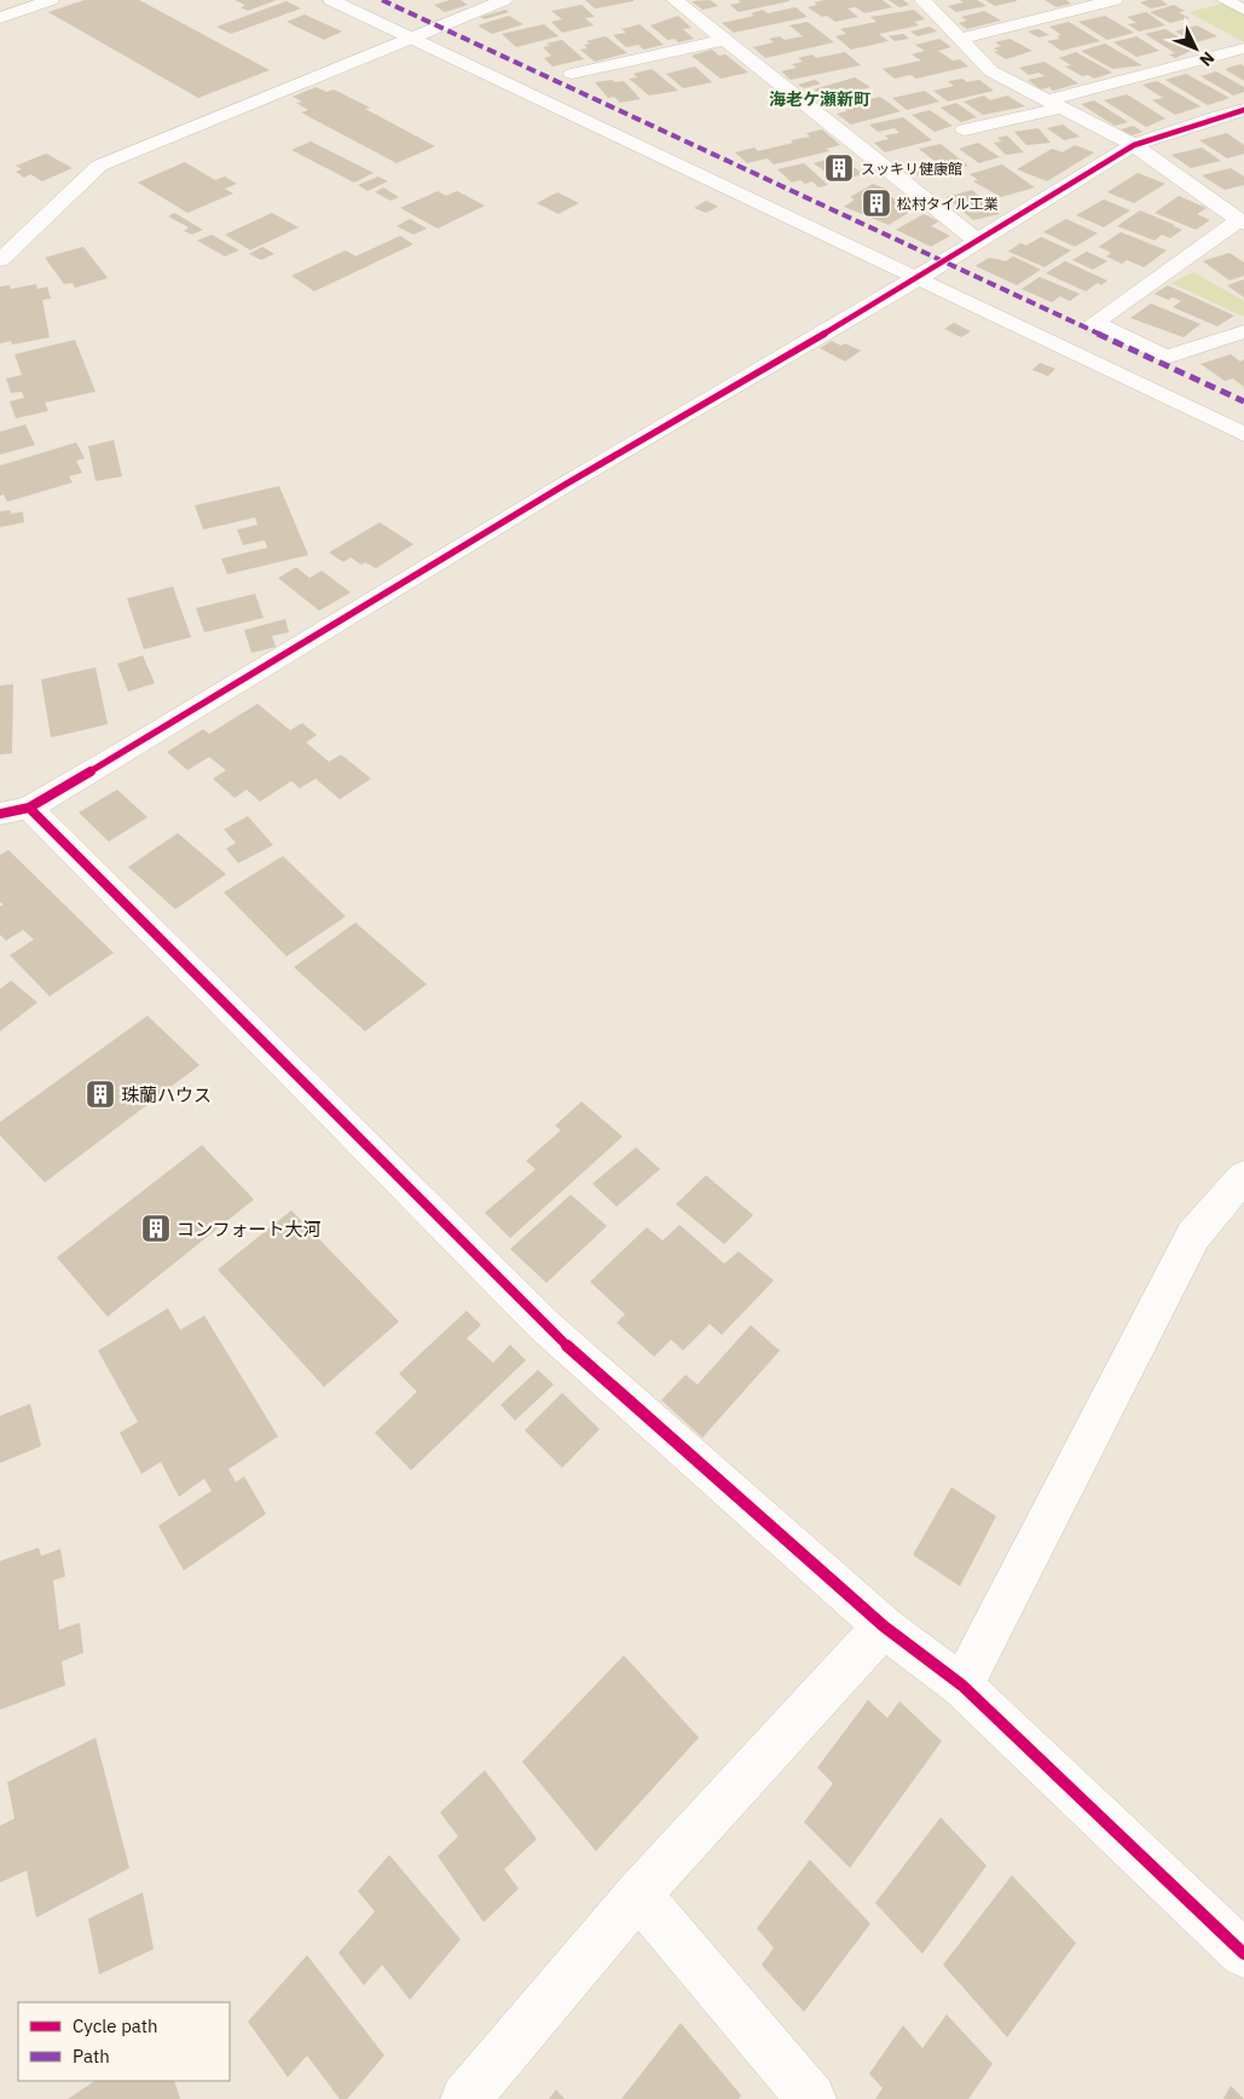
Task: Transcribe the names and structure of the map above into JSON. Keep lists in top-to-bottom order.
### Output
{
  "districts": ["海老ケ瀬新町"],
  "places": {
    "building": [
      "スッキリ健康館",
      "松村タイル工業",
      "珠蘭ハウス",
      "コンフォート大河"
    ]
  },
  "legend": ["Cycle path", "Path"],
  "north": "bottom right"
}
